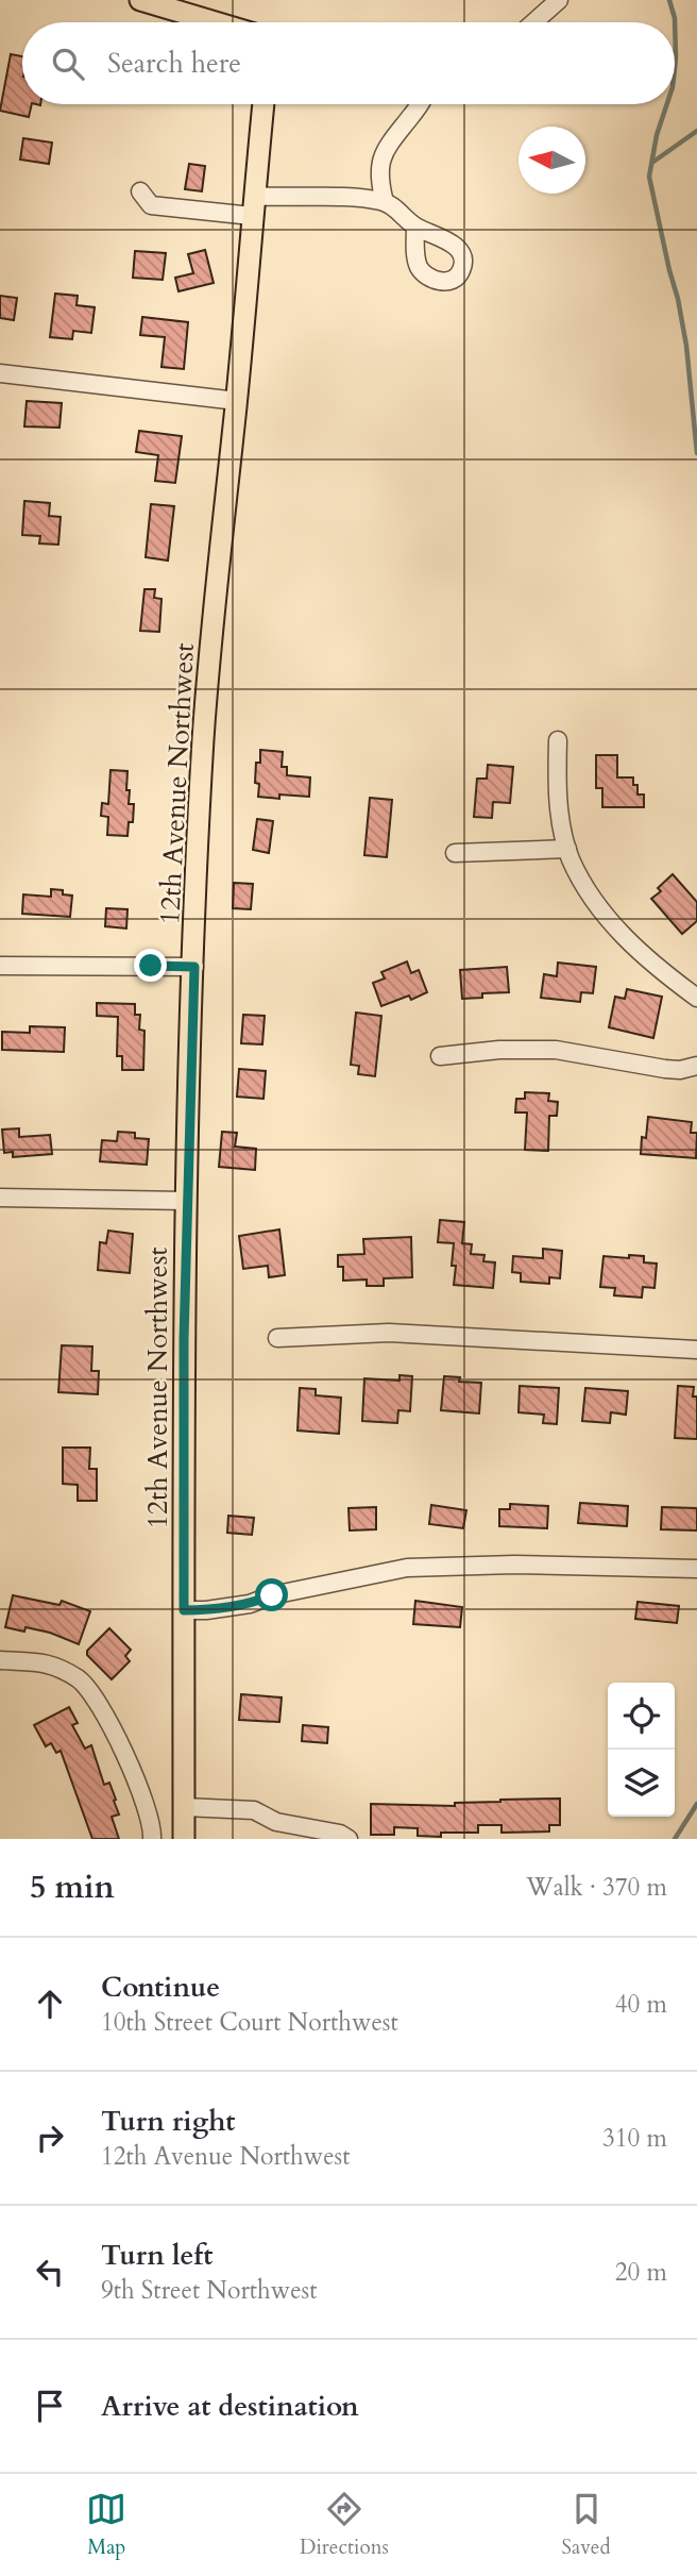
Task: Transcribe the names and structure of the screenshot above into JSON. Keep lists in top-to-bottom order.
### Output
{
  "streets": {
    "main road": ["12th Avenue Northwest"]
  },
  "north": "left",
  "page": {
    "search": "Search here",
    "heading": ["5 min", "Walk · 370 m"],
    "list": [
      ["Continue", "10th Street Court Northwest", "40 m"],
      ["Turn right", "12th Avenue Northwest", "310 m"],
      ["Turn left", "9th Street Northwest", "20 m"],
      "Arrive at destination"
    ],
    "nav": ["Map", "Directions", "Saved"]
  }
}
